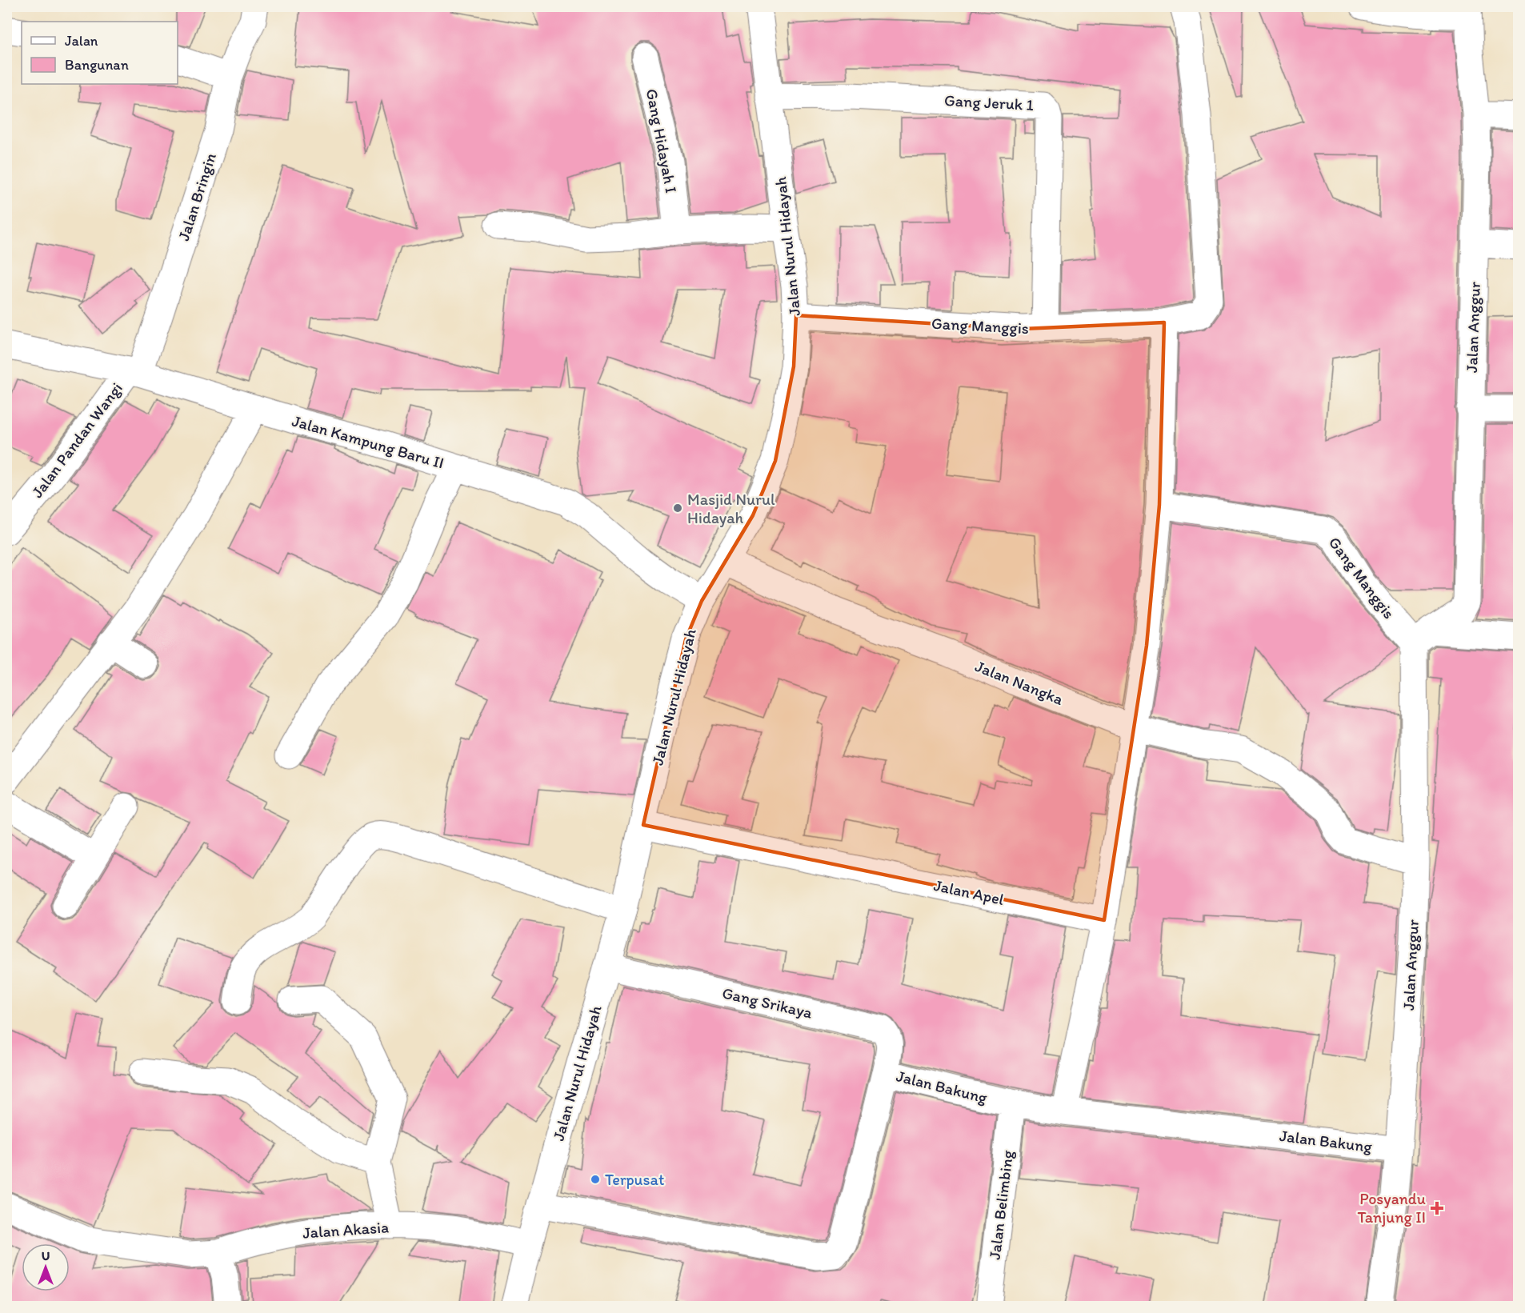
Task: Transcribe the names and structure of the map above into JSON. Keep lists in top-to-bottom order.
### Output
{
  "streets": {
    "street": [
      "Gang Jeruk 1",
      "Gang Hidayah I",
      "Jalan Bringin",
      "Jalan Nurul Hidayah",
      "Gang Manggis",
      "Jalan Anggur",
      "Jalan Pandan Wangi",
      "Jalan Kampung Baru II",
      "Jalan Nangka",
      "Jalan Apel",
      "Gang Srikaya",
      "Jalan Bakung",
      "Jalan Belimbing",
      "Jalan Akasia"
    ]
  },
  "crossings": [
    ["Gang Jeruk 1", "Jalan Nurul Hidayah"],
    ["Gang Jeruk 1", "Gang Manggis"],
    ["Jalan Bringin", "Jalan Pandan Wangi"],
    ["Jalan Bringin", "Jalan Kampung Baru II"],
    ["Jalan Nurul Hidayah", "Gang Manggis"],
    ["Jalan Nurul Hidayah", "Jalan Kampung Baru II"],
    ["Jalan Nurul Hidayah", "Jalan Nangka"],
    ["Jalan Nurul Hidayah", "Jalan Apel"],
    ["Jalan Nurul Hidayah", "Gang Srikaya"],
    ["Jalan Nurul Hidayah", "Jalan Bakung"],
    ["Jalan Nurul Hidayah", "Jalan Akasia"],
    ["Gang Manggis", "Jalan Anggur"],
    ["Jalan Anggur", "Jalan Nangka"],
    ["Jalan Anggur", "Jalan Bakung"],
    ["Jalan Pandan Wangi", "Jalan Kampung Baru II"],
    ["Gang Srikaya", "Jalan Bakung"],
    ["Jalan Bakung", "Jalan Belimbing"]
  ],
  "places": {
    "other": ["Masjid Nurul Hidayah", "Terpusat"],
    "health": ["Posyandu Tanjung II"]
  },
  "legend": ["Jalan", "Bangunan"],
  "north": "top"
}
